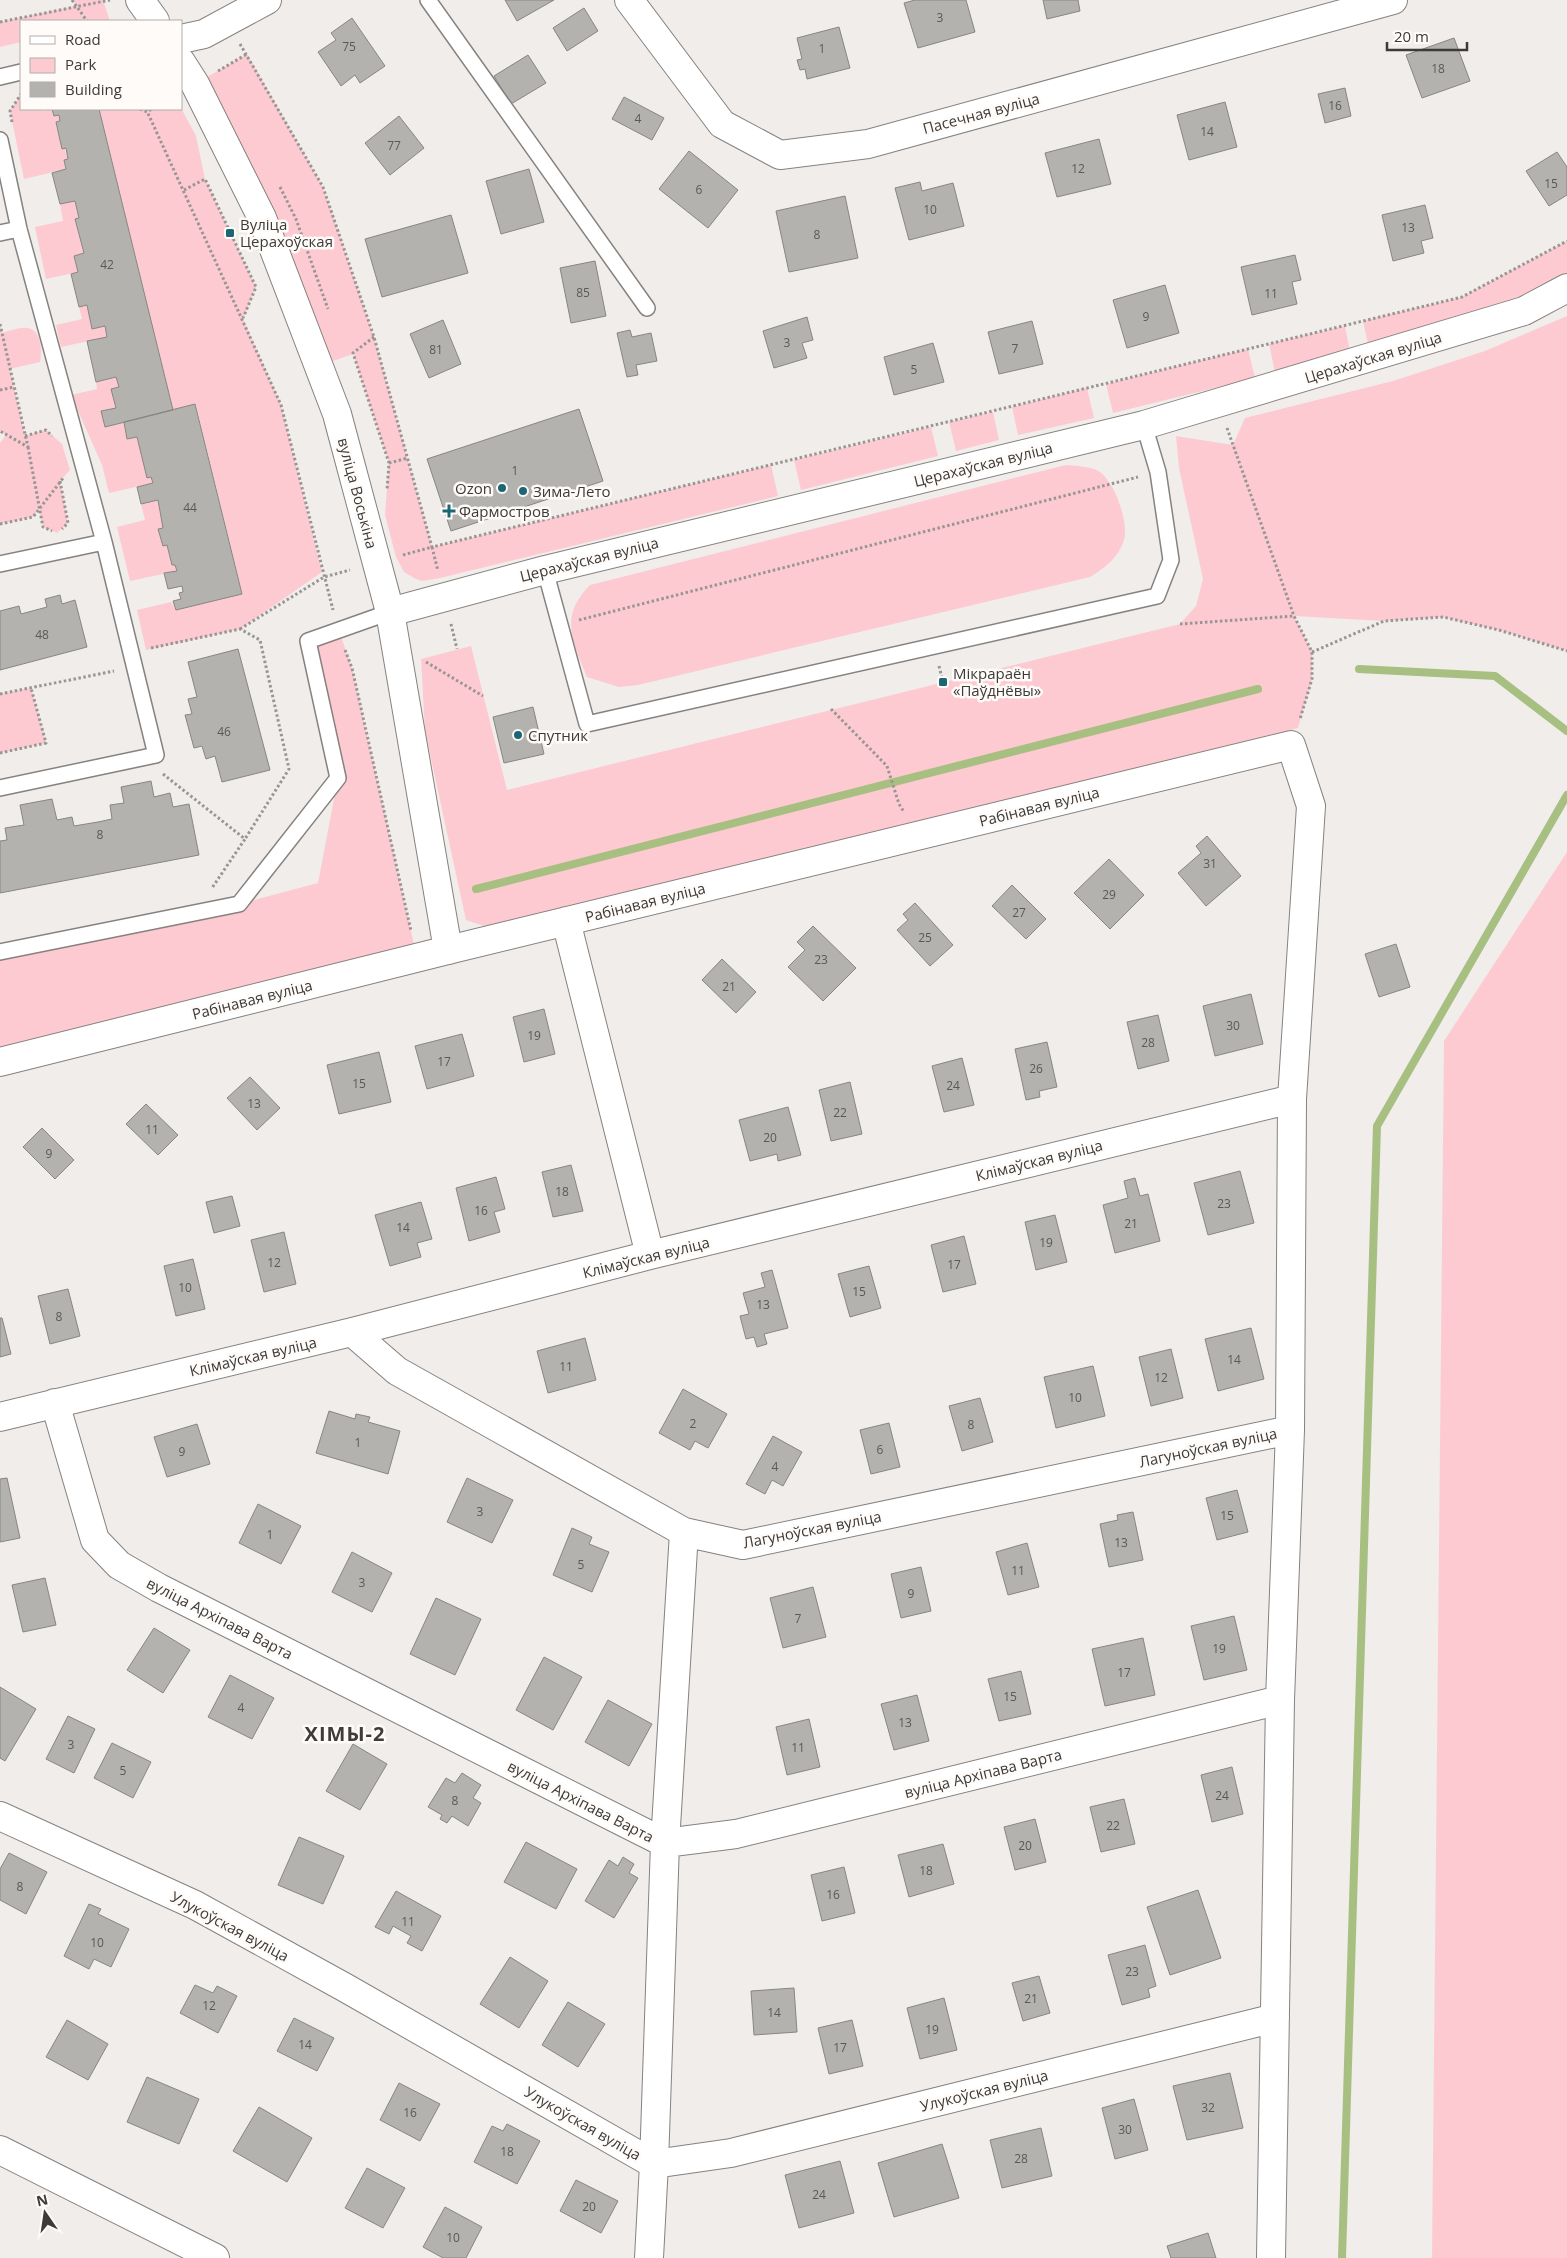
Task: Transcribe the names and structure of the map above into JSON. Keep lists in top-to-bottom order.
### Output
{
  "streets": {
    "street": [
      "Пасечная вуліца",
      "Церахаўская вуліца",
      "вуліца Воськіна",
      "Рабінавая вуліца",
      "Клімаўская вуліца",
      "Лагуноўская вуліца",
      "вуліца Архіпава Варта",
      "Улукоўская вуліца"
    ]
  },
  "crossings": [
    ["Церахаўская вуліца", "вуліца Воськіна"],
    ["вуліца Воськіна", "Рабінавая вуліца"],
    ["Клімаўская вуліца", "Лагуноўская вуліца"],
    ["Клімаўская вуліца", "вуліца Архіпава Варта"]
  ],
  "districts": ["ХІМЫ-2"],
  "places": {
    "transit": ["Вуліца Церахоўская", "Мікрараён «Паўднёвы»"],
    "other": ["Ozon", "Зима-Лето", "Спутник"],
    "health": ["Фармостров"]
  },
  "house_numbers": [
    "3",
    "75",
    "1",
    "18",
    "16",
    "4",
    "14",
    "77",
    "12",
    "15",
    "6",
    "10",
    "13",
    "8",
    "42",
    "85",
    "11",
    "9",
    "3",
    "7",
    "81",
    "5",
    "1",
    "44",
    "48",
    "46",
    "8",
    "31",
    "29",
    "27",
    "25",
    "23",
    "21",
    "30",
    "19",
    "28",
    "17",
    "26",
    "15",
    "24",
    "13",
    "22",
    "11",
    "20",
    "9",
    "18",
    "23",
    "16",
    "21",
    "14",
    "19",
    "12",
    "17",
    "10",
    "15",
    "13",
    "8",
    "14",
    "11",
    "12",
    "10",
    "2",
    "8",
    "1",
    "6",
    "9",
    "4",
    "3",
    "15",
    "1",
    "13",
    "5",
    "11",
    "3",
    "9",
    "7",
    "19",
    "17",
    "15",
    "4",
    "13",
    "3",
    "11",
    "5",
    "24",
    "8",
    "22",
    "20",
    "18",
    "8",
    "16",
    "11",
    "10",
    "23",
    "21",
    "12",
    "14",
    "19",
    "14",
    "17",
    "32",
    "16",
    "30",
    "18",
    "28",
    "24",
    "20",
    "10"
  ],
  "legend": ["Road", "Park", "Building"],
  "scale_bar": "20 m",
  "north": "top"
}
